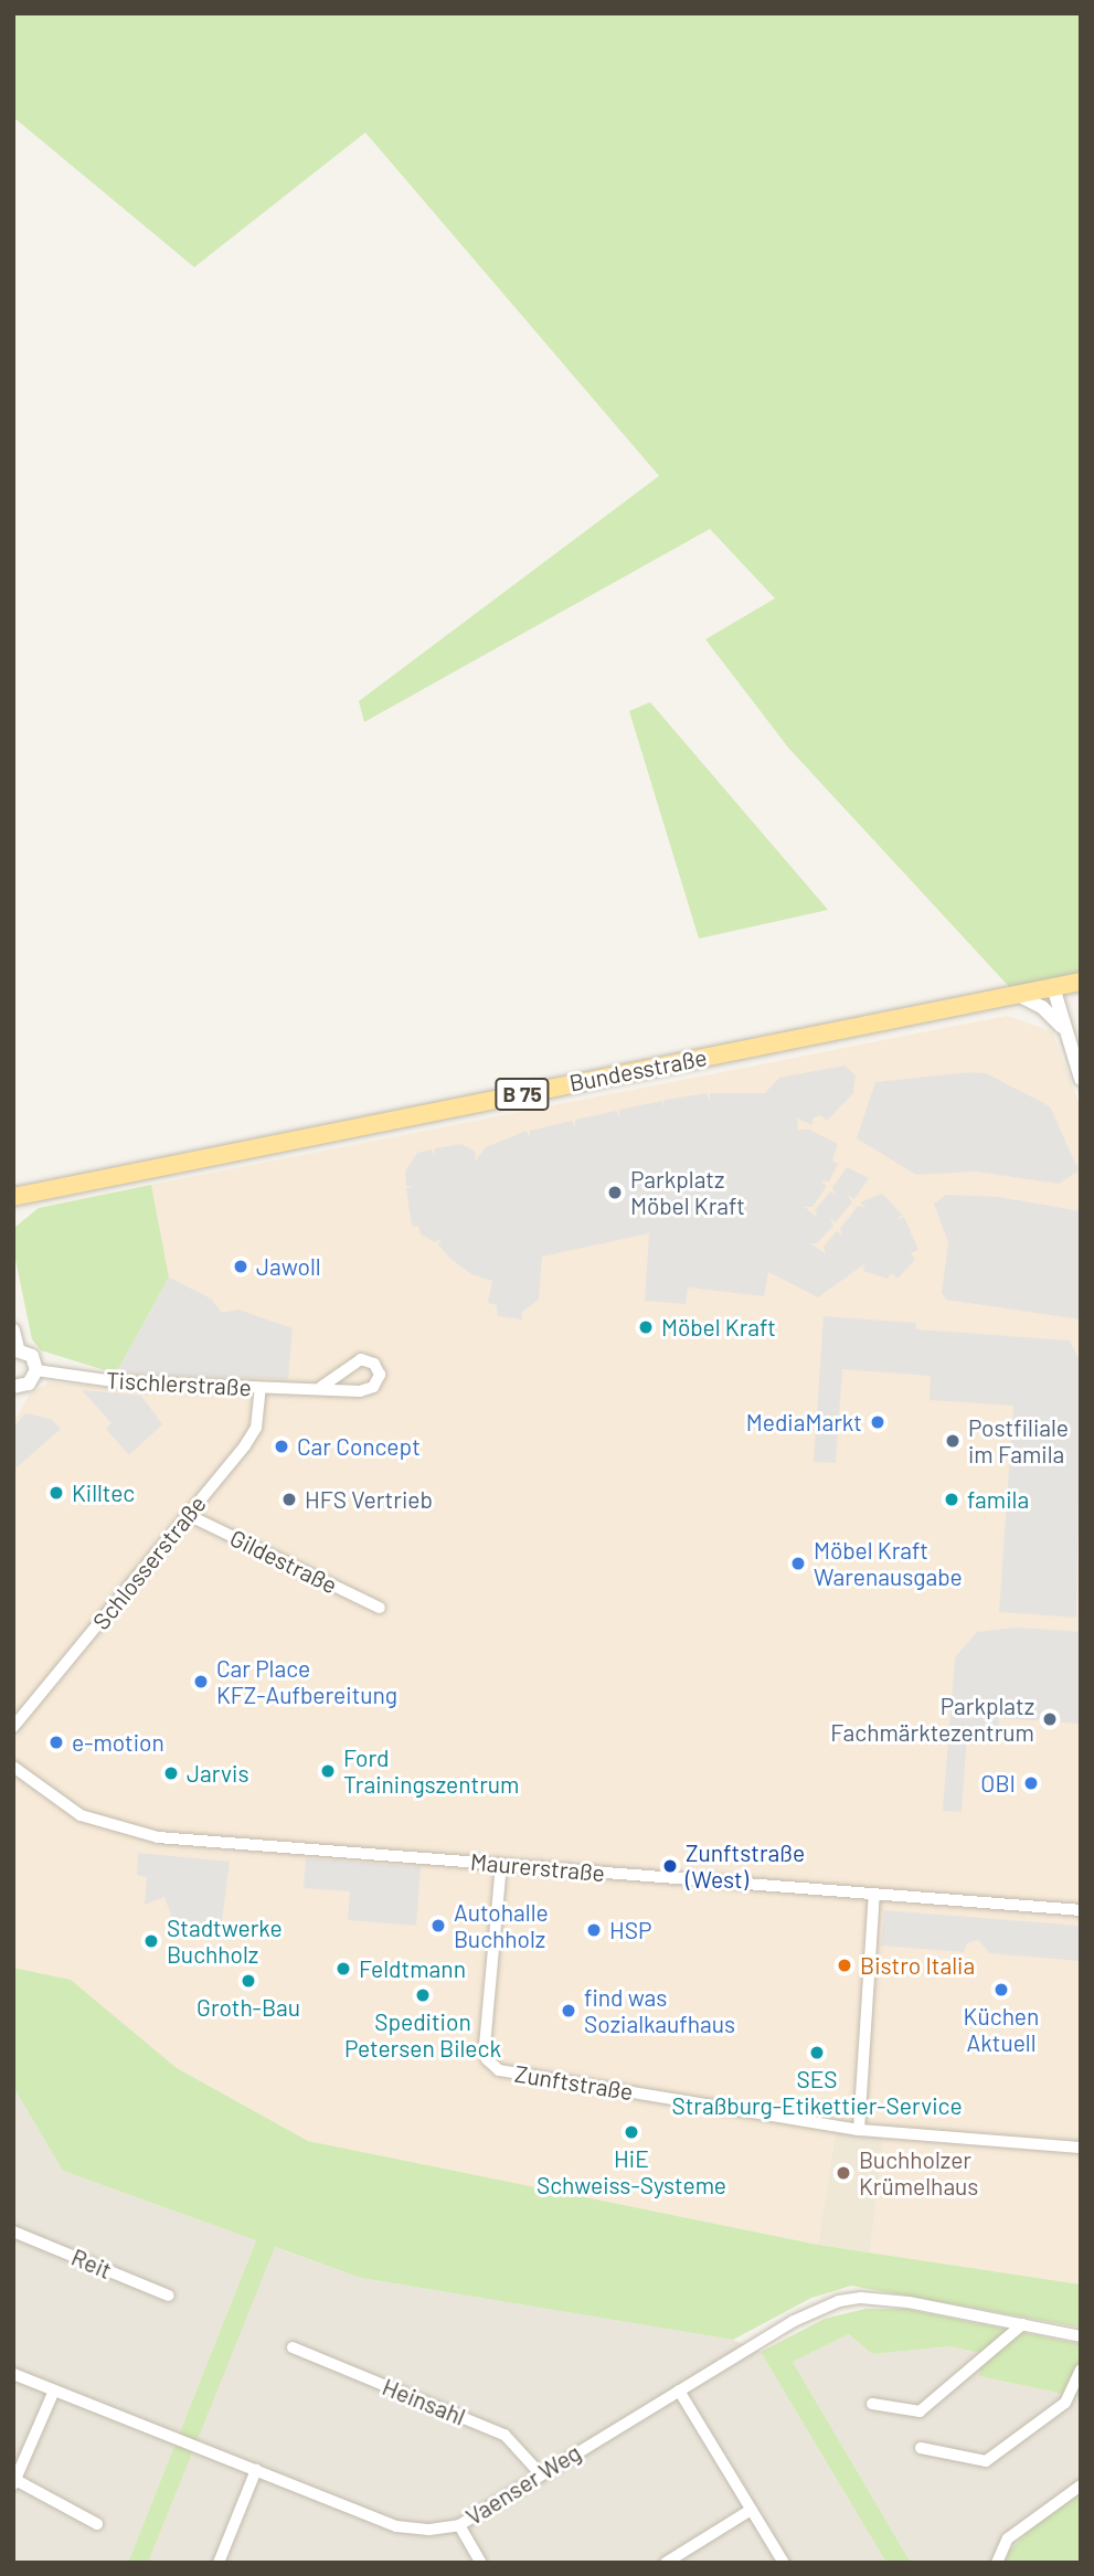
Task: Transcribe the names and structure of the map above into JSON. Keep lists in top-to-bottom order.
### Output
{
  "streets": {
    "main road": ["Bundesstraße", "B 75"],
    "street": [
      "Tischlerstraße",
      "Gildestraße",
      "Schlosserstraße",
      "Maurerstraße",
      "Zunftstraße",
      "Reit",
      "Heinsahl",
      "Vaenser Weg"
    ]
  },
  "crossings": [
    ["Tischlerstraße", "Schlosserstraße"],
    ["Gildestraße", "Schlosserstraße"],
    ["Maurerstraße", "Zunftstraße"],
    ["Heinsahl", "Vaenser Weg"]
  ],
  "places": [
    "Parkplatz Möbel Kraft",
    "Jawoll",
    "Möbel Kraft",
    "MediaMarkt",
    "Postfiliale im Famila",
    "Car Concept",
    "Killtec",
    "HFS Vertrieb",
    "famila",
    "Möbel Kraft Warenausgabe",
    "Car Place KFZ-Aufbereitung",
    "Parkplatz Fachmärktezentrum",
    "e-motion",
    "Ford Trainingszentrum",
    "Jarvis",
    "OBI",
    "Zunftstraße (West)",
    "Autohalle Buchholz",
    "HSP",
    "Stadtwerke Buchholz",
    "Bistro Italia",
    "Feldtmann",
    "Groth-Bau",
    "Küchen Aktuell",
    "Spedition Petersen Bileck",
    "find was Sozialkaufhaus",
    "SES Straßburg-Etikettier-Service",
    "HiE Schweiss-Systeme",
    "Buchholzer Krümelhaus"
  ]
}
